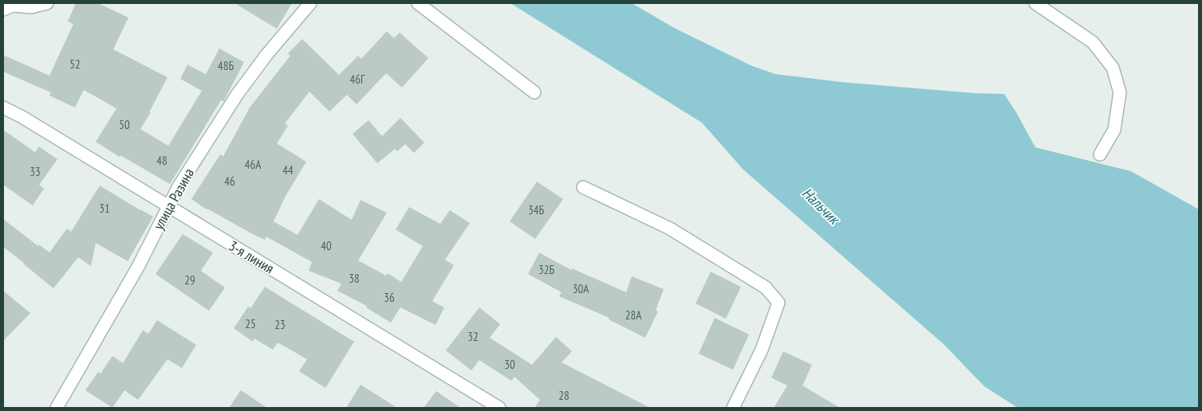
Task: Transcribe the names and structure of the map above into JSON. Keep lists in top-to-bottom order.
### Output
{
  "streets": {
    "street": ["улица Разина", "3-я линия"]
  },
  "crossings": [
    ["улица Разина", "3-я линия"]
  ],
  "water": ["Нальчик"],
  "house_numbers": [
    "52",
    "48Б",
    "46Г",
    "50",
    "48",
    "46А",
    "44",
    "33",
    "46",
    "31",
    "34Б",
    "40",
    "32Б",
    "38",
    "29",
    "30А",
    "36",
    "28А",
    "25",
    "23",
    "32",
    "30",
    "28"
  ]
}
